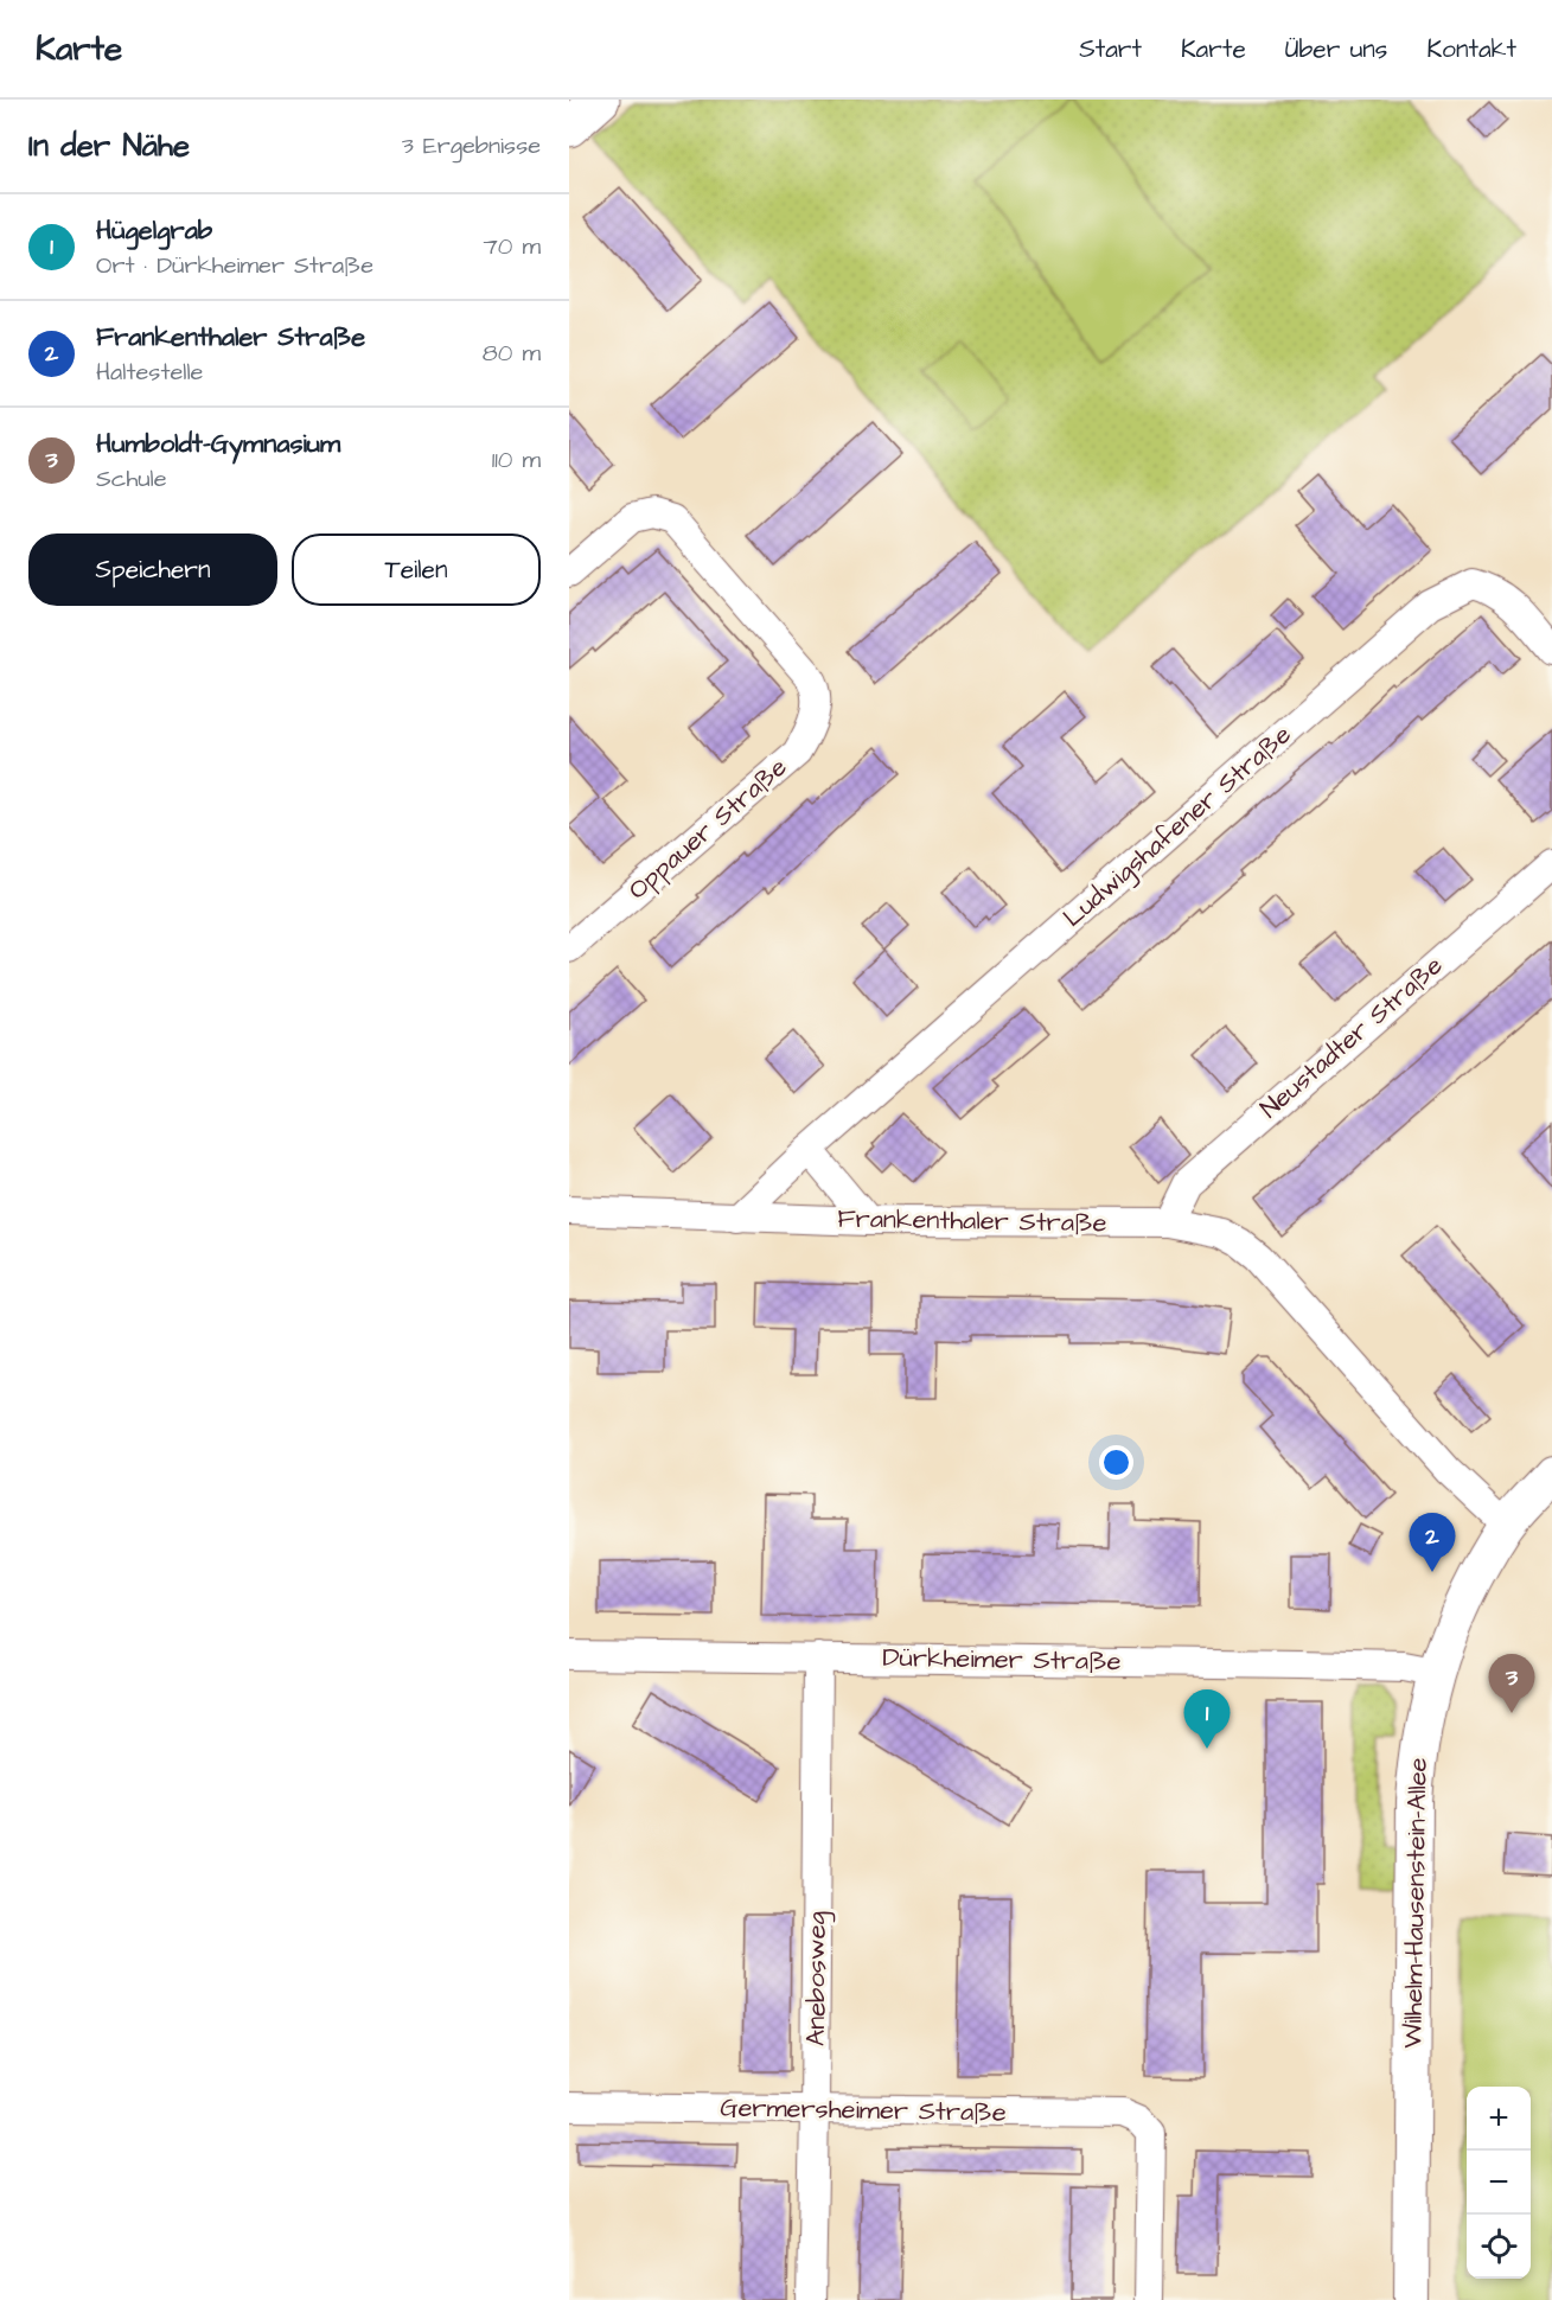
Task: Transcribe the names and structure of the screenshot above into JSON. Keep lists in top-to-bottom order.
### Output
{
  "streets": {
    "street": [
      "Ludwigshafener Straße",
      "Oppauer Straße",
      "Neustadter Straße",
      "Frankenthaler Straße",
      "Dürkheimer Straße",
      "Wilhelm-Hausenstein-Allee",
      "Anebosweg",
      "Germersheimer Straße"
    ]
  },
  "crossings": [
    ["Ludwigshafener Straße", "Frankenthaler Straße"],
    ["Neustadter Straße", "Frankenthaler Straße"],
    ["Frankenthaler Straße", "Wilhelm-Hausenstein-Allee"],
    ["Dürkheimer Straße", "Wilhelm-Hausenstein-Allee"],
    ["Dürkheimer Straße", "Anebosweg"],
    ["Anebosweg", "Germersheimer Straße"]
  ],
  "page": {
    "header": "Karte",
    "nav": [
      "Start",
      "Karte",
      "Über uns",
      "Kontakt"
    ],
    "heading": ["In der Nähe", "3 Ergebnisse"],
    "list": [
      {
        "mark": "1",
        "name": "Hügelgrab",
        "note": "Ort · Dürkheimer Straße",
        "value": "70 m"
      },
      {
        "mark": "2",
        "name": "Frankenthaler Straße",
        "note": "Haltestelle",
        "value": "80 m"
      },
      {
        "mark": "3",
        "name": "Humboldt-Gymnasium",
        "note": "Schule",
        "value": "110 m"
      }
    ],
    "buttons": ["Speichern", "Teilen"],
    "pins": ["2", "3", "1"],
    "map_buttons": ["+", "−"]
  }
}
